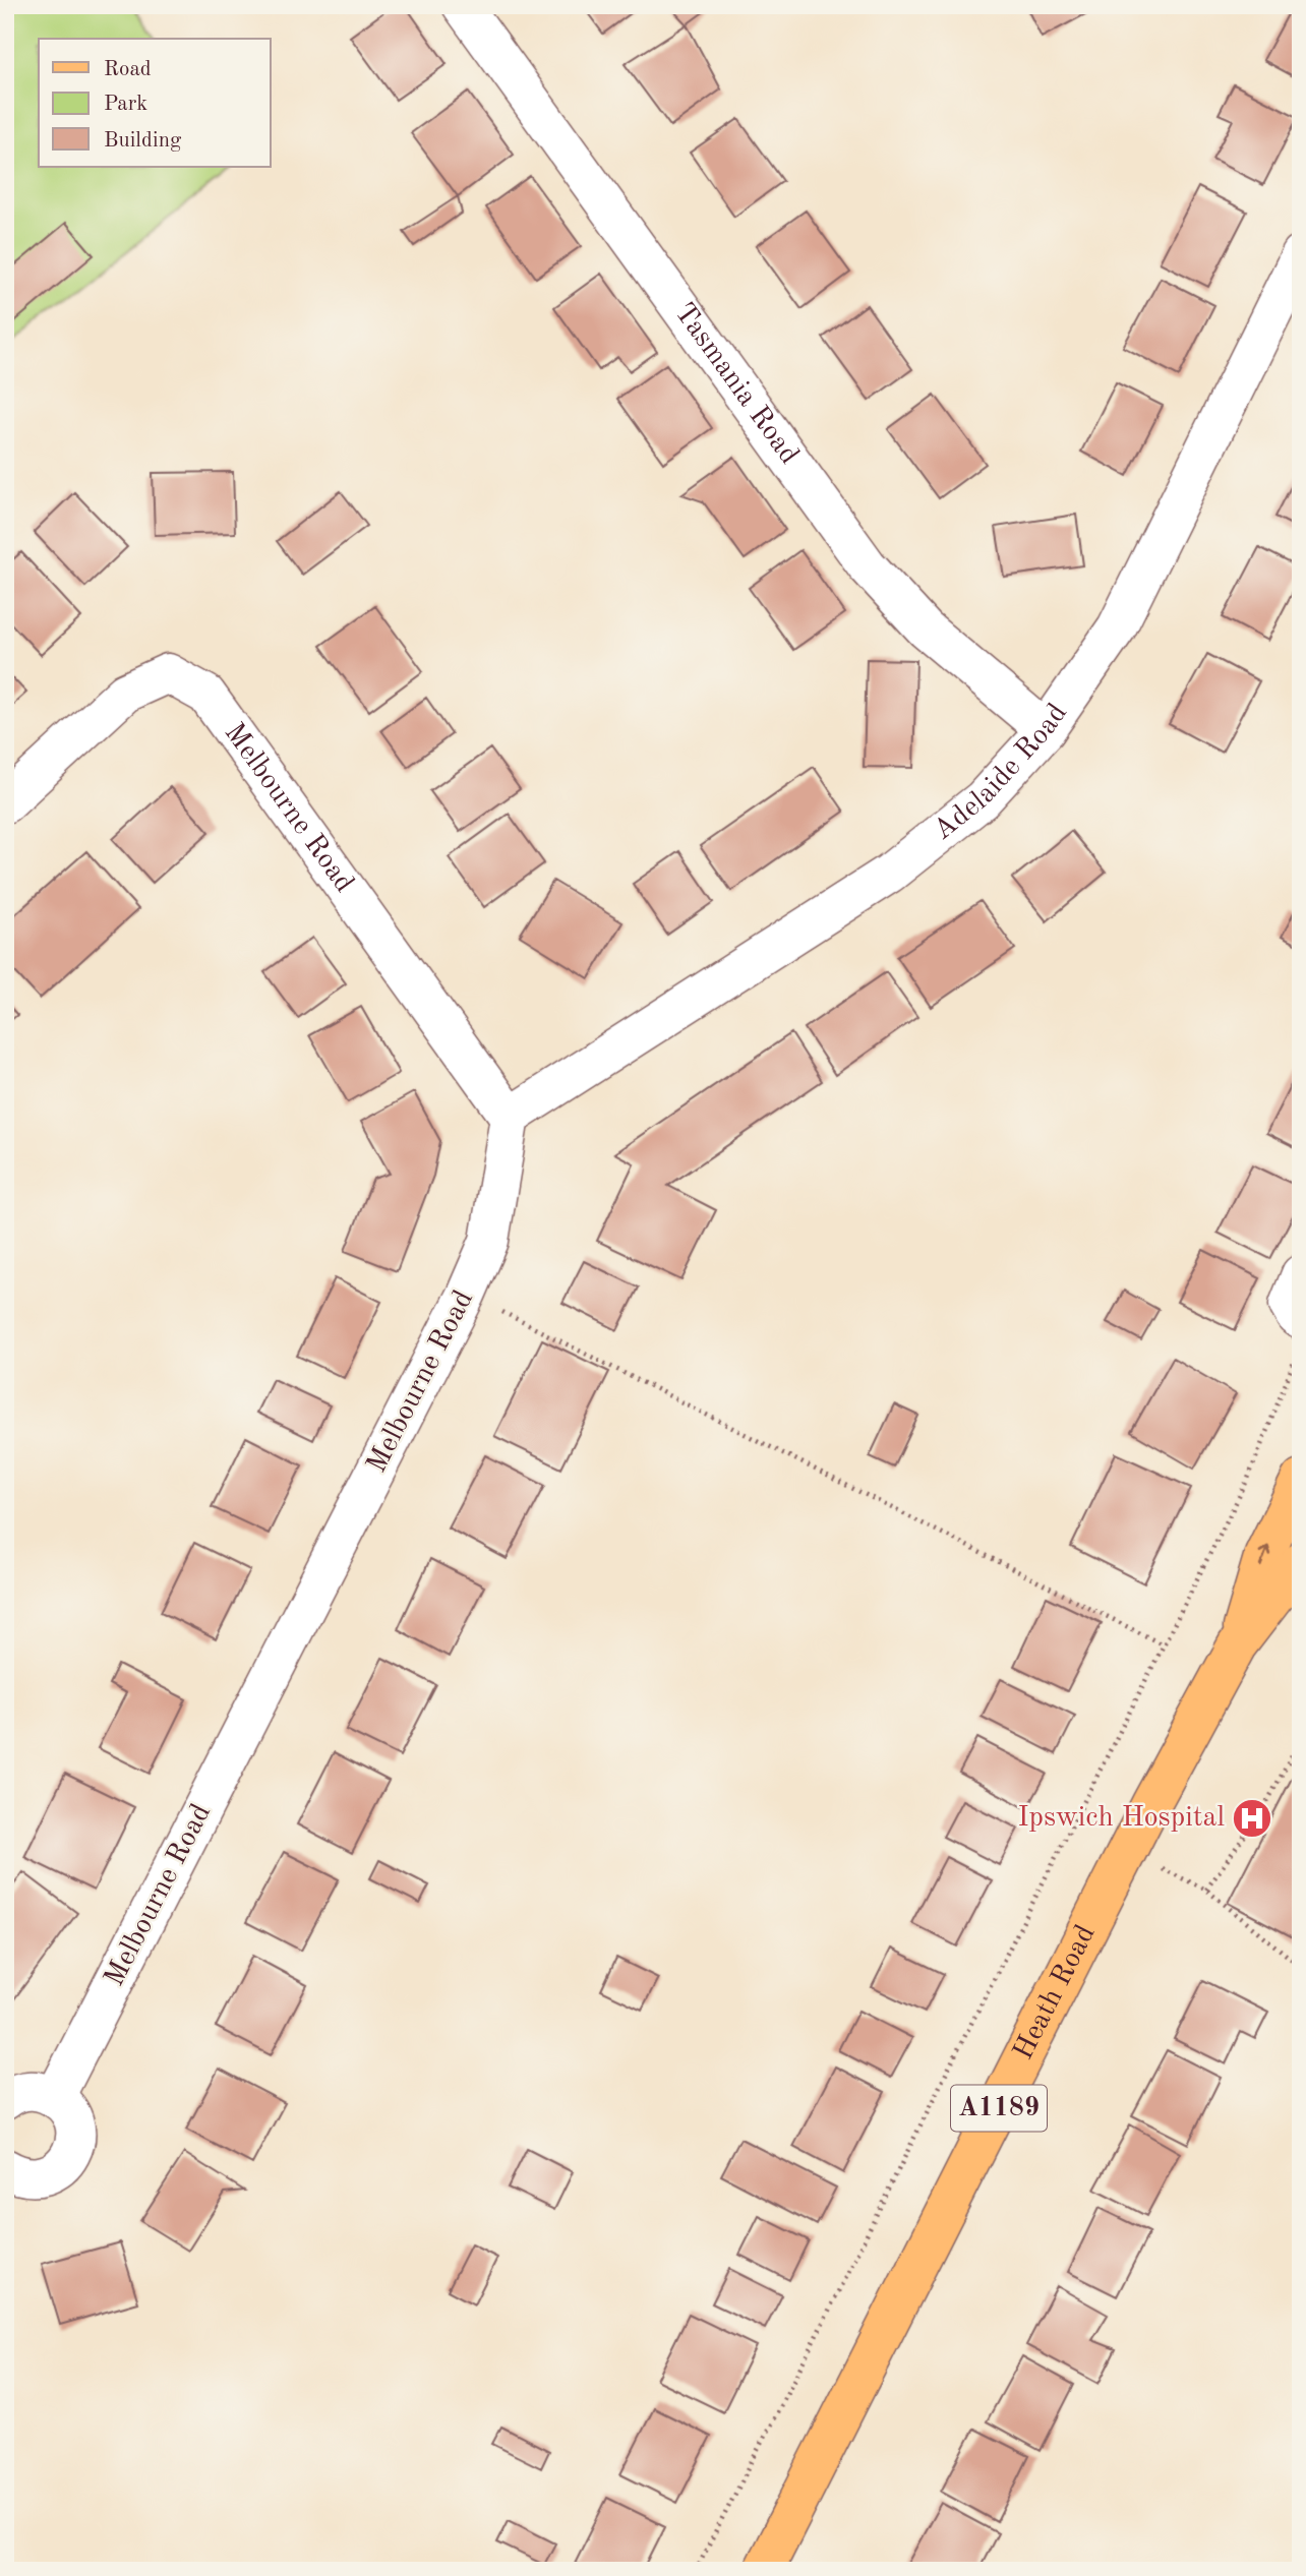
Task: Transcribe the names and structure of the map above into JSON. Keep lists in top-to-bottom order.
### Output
{
  "streets": {
    "main road": ["Heath Road", "A1189"],
    "street": ["Tasmania Road", "Adelaide Road", "Melbourne Road"]
  },
  "crossings": [
    ["Tasmania Road", "Adelaide Road"],
    ["Adelaide Road", "Melbourne Road"]
  ],
  "places": {
    "hospital": ["Ipswich Hospital"]
  },
  "legend": ["Road", "Park", "Building"]
}
